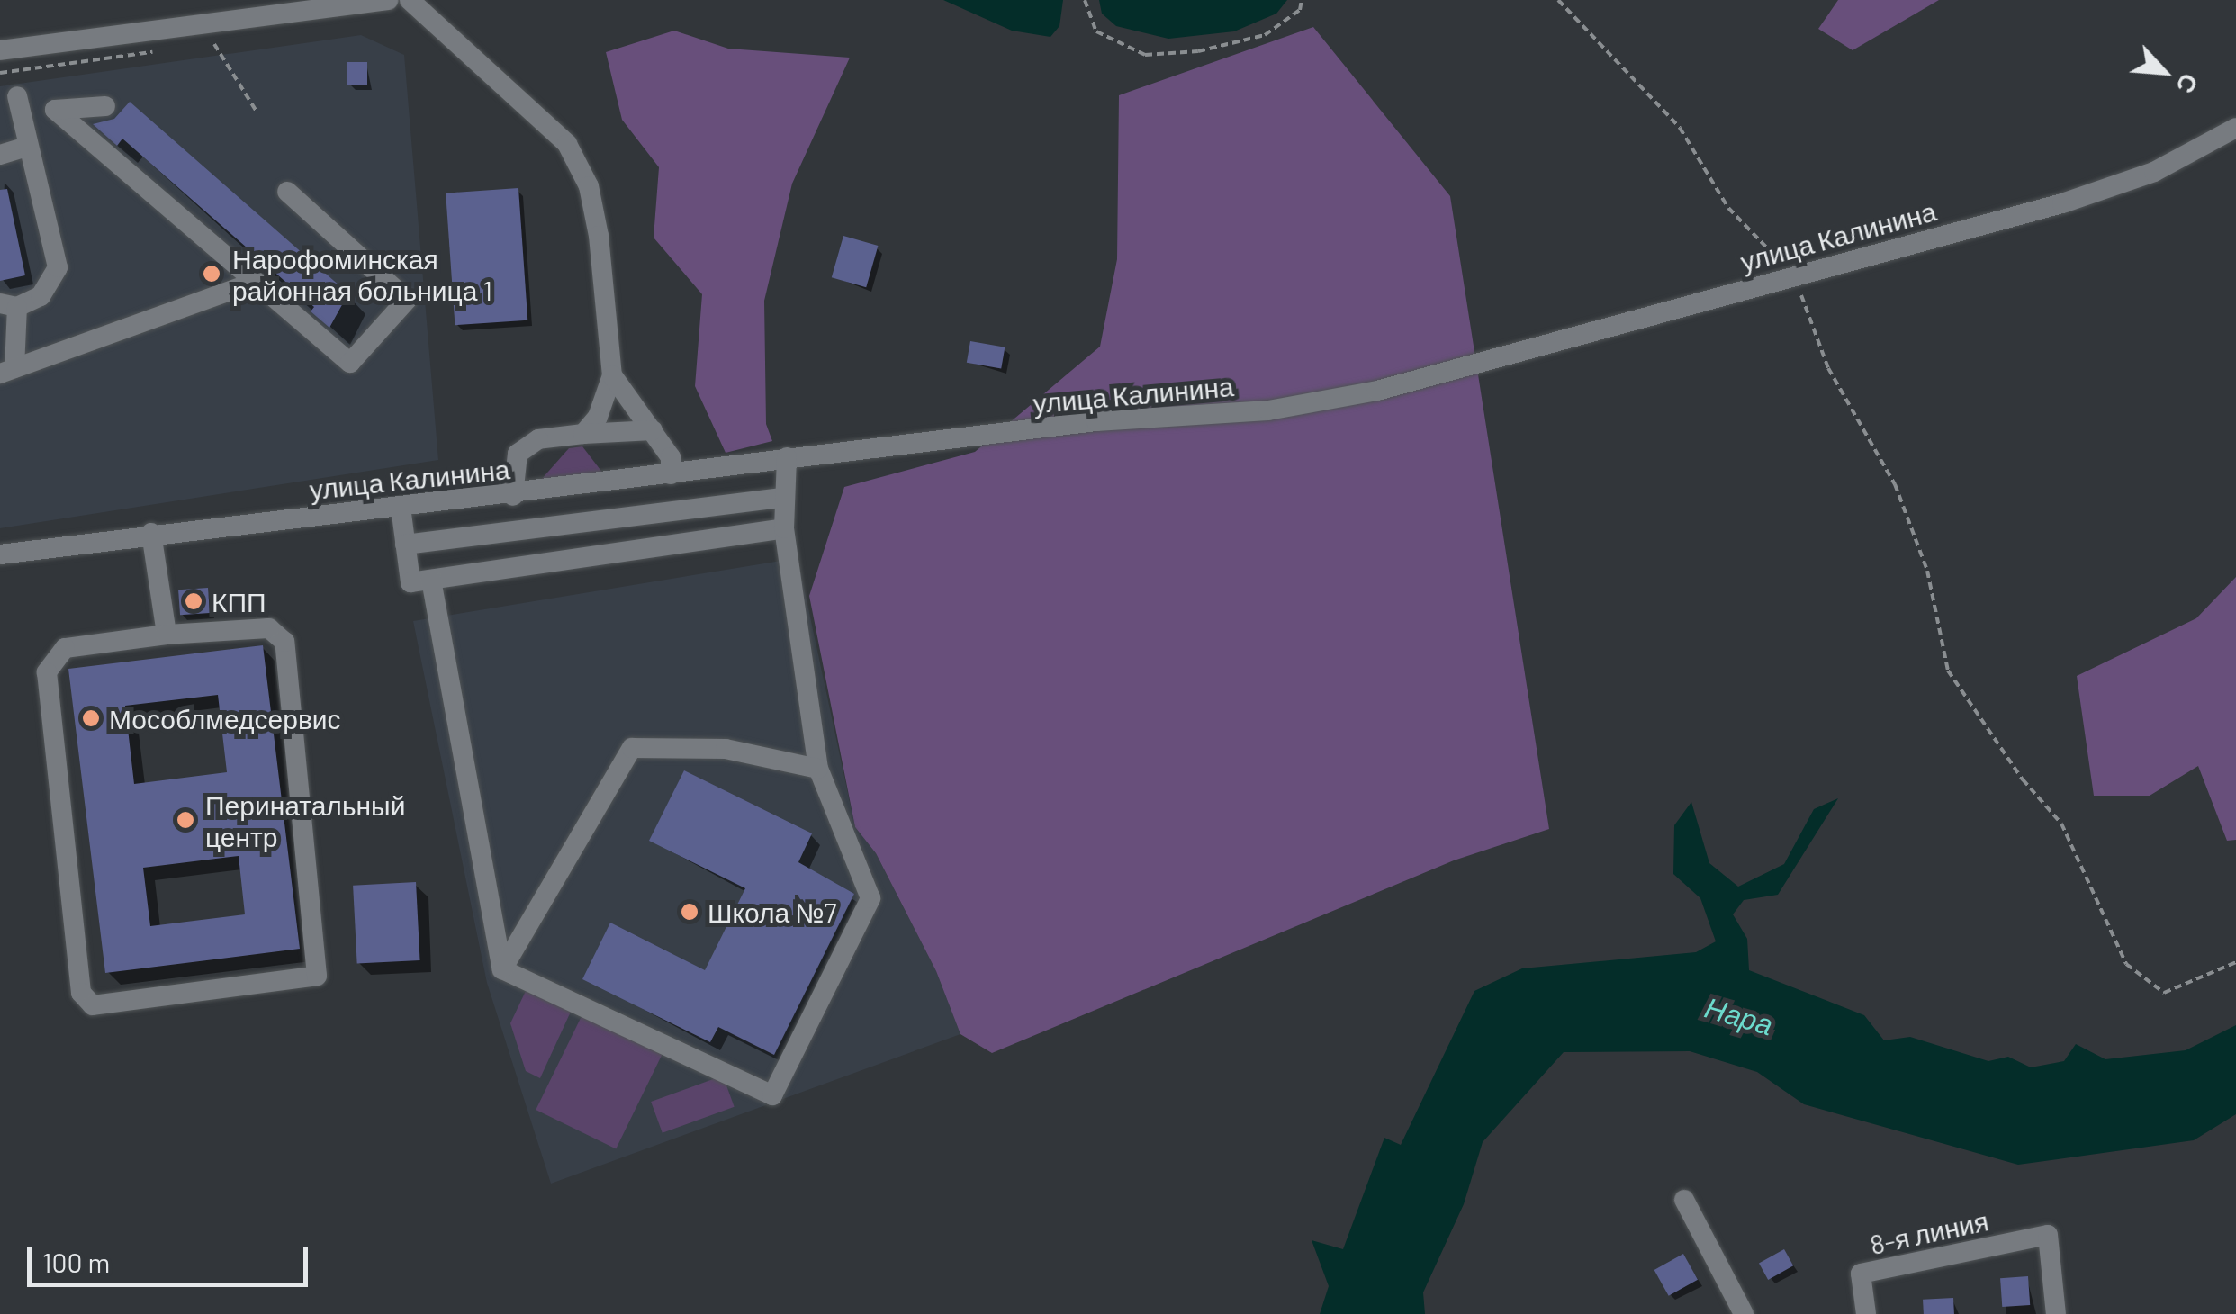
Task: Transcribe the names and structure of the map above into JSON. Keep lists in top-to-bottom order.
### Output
{
  "streets": {
    "street": ["улица Калинина", "8-я линия"]
  },
  "water": ["Нара"],
  "places": [
    "Нарофоминская районная больница 1",
    "КПП",
    "Мособлмедсервис",
    "Перинатальный центр",
    "Школа №7"
  ],
  "scale_bar": "100 m",
  "north": "bottom right"
}
